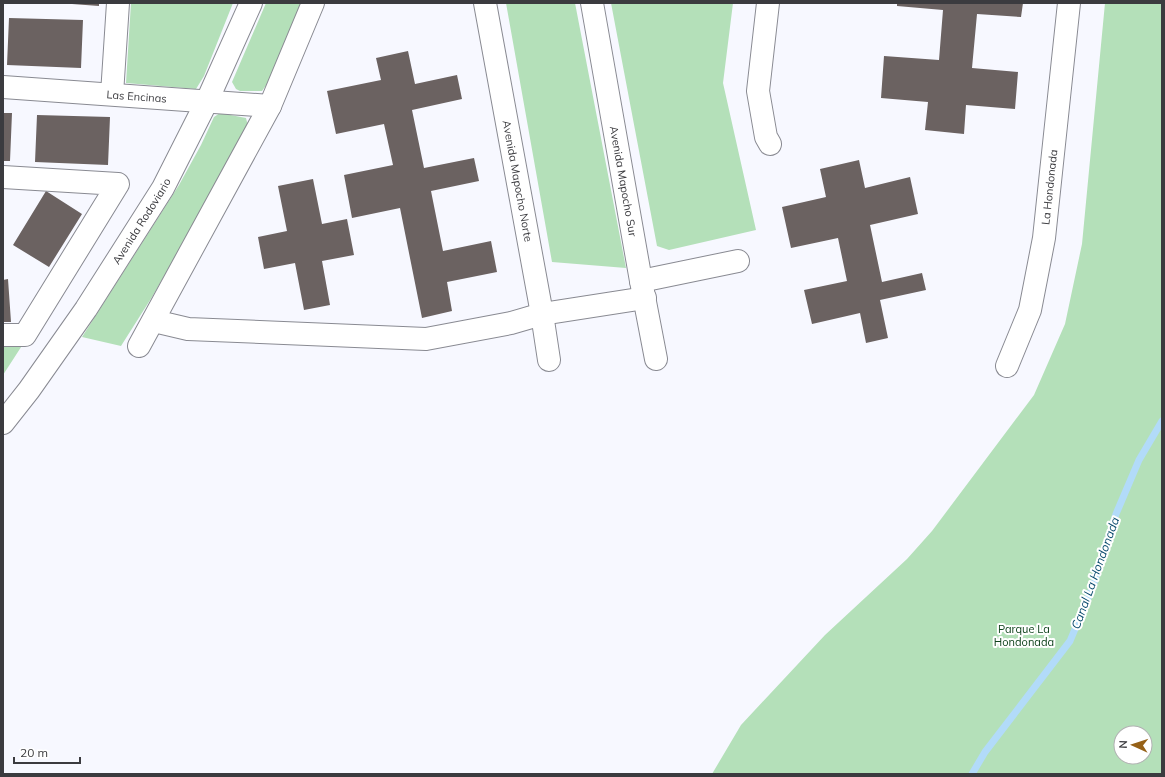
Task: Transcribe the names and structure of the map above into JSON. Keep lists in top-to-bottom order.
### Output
{
  "streets": {
    "street": [
      "Las Encinas",
      "Avenida Mapocho Norte",
      "Avenida Mapocho Sur",
      "La Hondonada",
      "Avenida Rodoviario"
    ]
  },
  "crossings": [
    ["Las Encinas", "Avenida Rodoviario"]
  ],
  "water": ["Canal La Hondonada"],
  "parks": ["Parque La Hondonada"],
  "scale_bar": "20 m",
  "north": "left"
}
